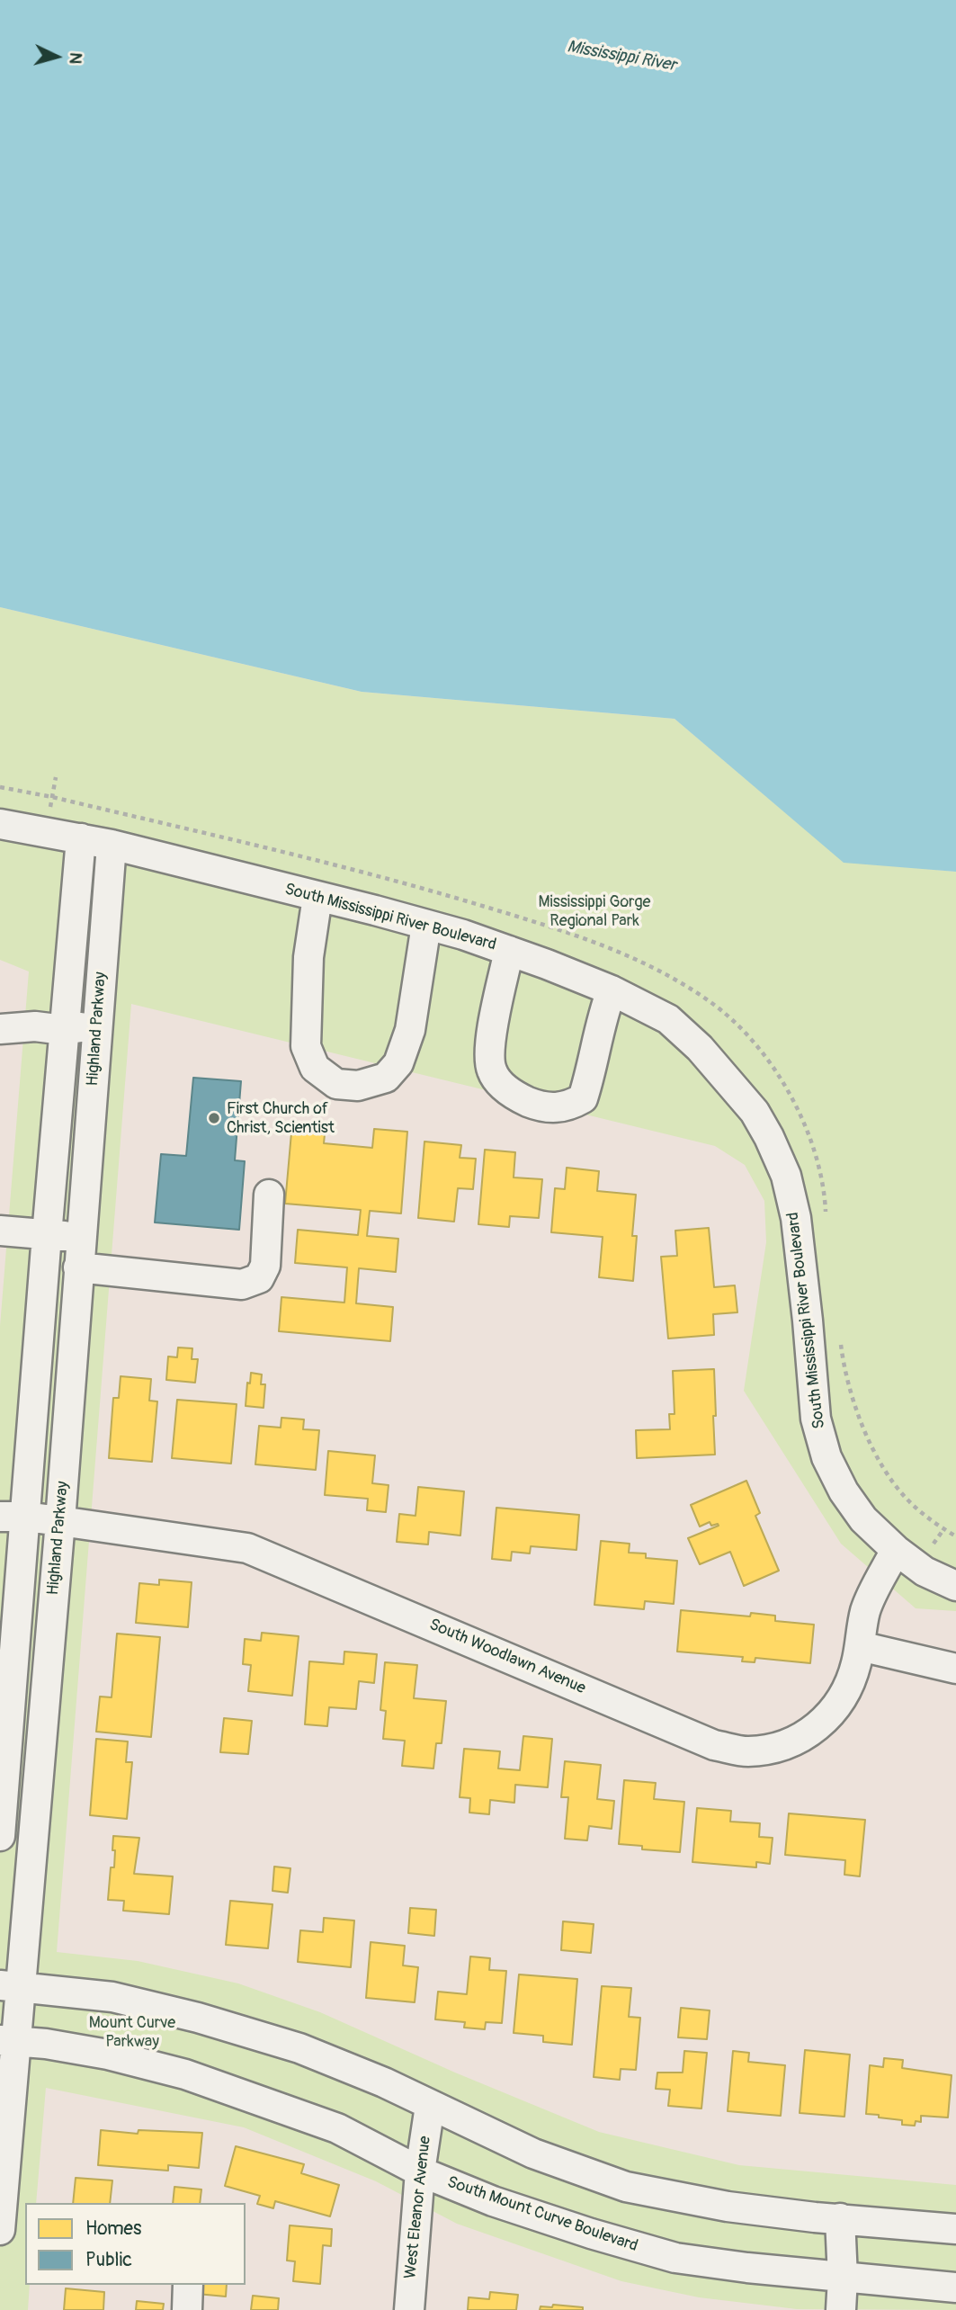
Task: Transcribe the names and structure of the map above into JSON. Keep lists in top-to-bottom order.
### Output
{
  "streets": {
    "street": [
      "South Mississippi River Boulevard",
      "Highland Parkway",
      "South Woodlawn Avenue",
      "West Eleanor Avenue",
      "South Mount Curve Boulevard"
    ]
  },
  "crossings": [
    ["South Mississippi River Boulevard", "Highland Parkway"],
    ["South Mississippi River Boulevard", "South Woodlawn Avenue"],
    ["Highland Parkway", "South Woodlawn Avenue"],
    ["Highland Parkway", "South Mount Curve Boulevard"],
    ["West Eleanor Avenue", "South Mount Curve Boulevard"]
  ],
  "water": ["Mississippi River"],
  "parks": ["Mississippi Gorge Regional Park", "Mount Curve Parkway"],
  "places": ["First Church of Christ, Scientist"],
  "legend": ["Homes", "Public"],
  "north": "right"
}
